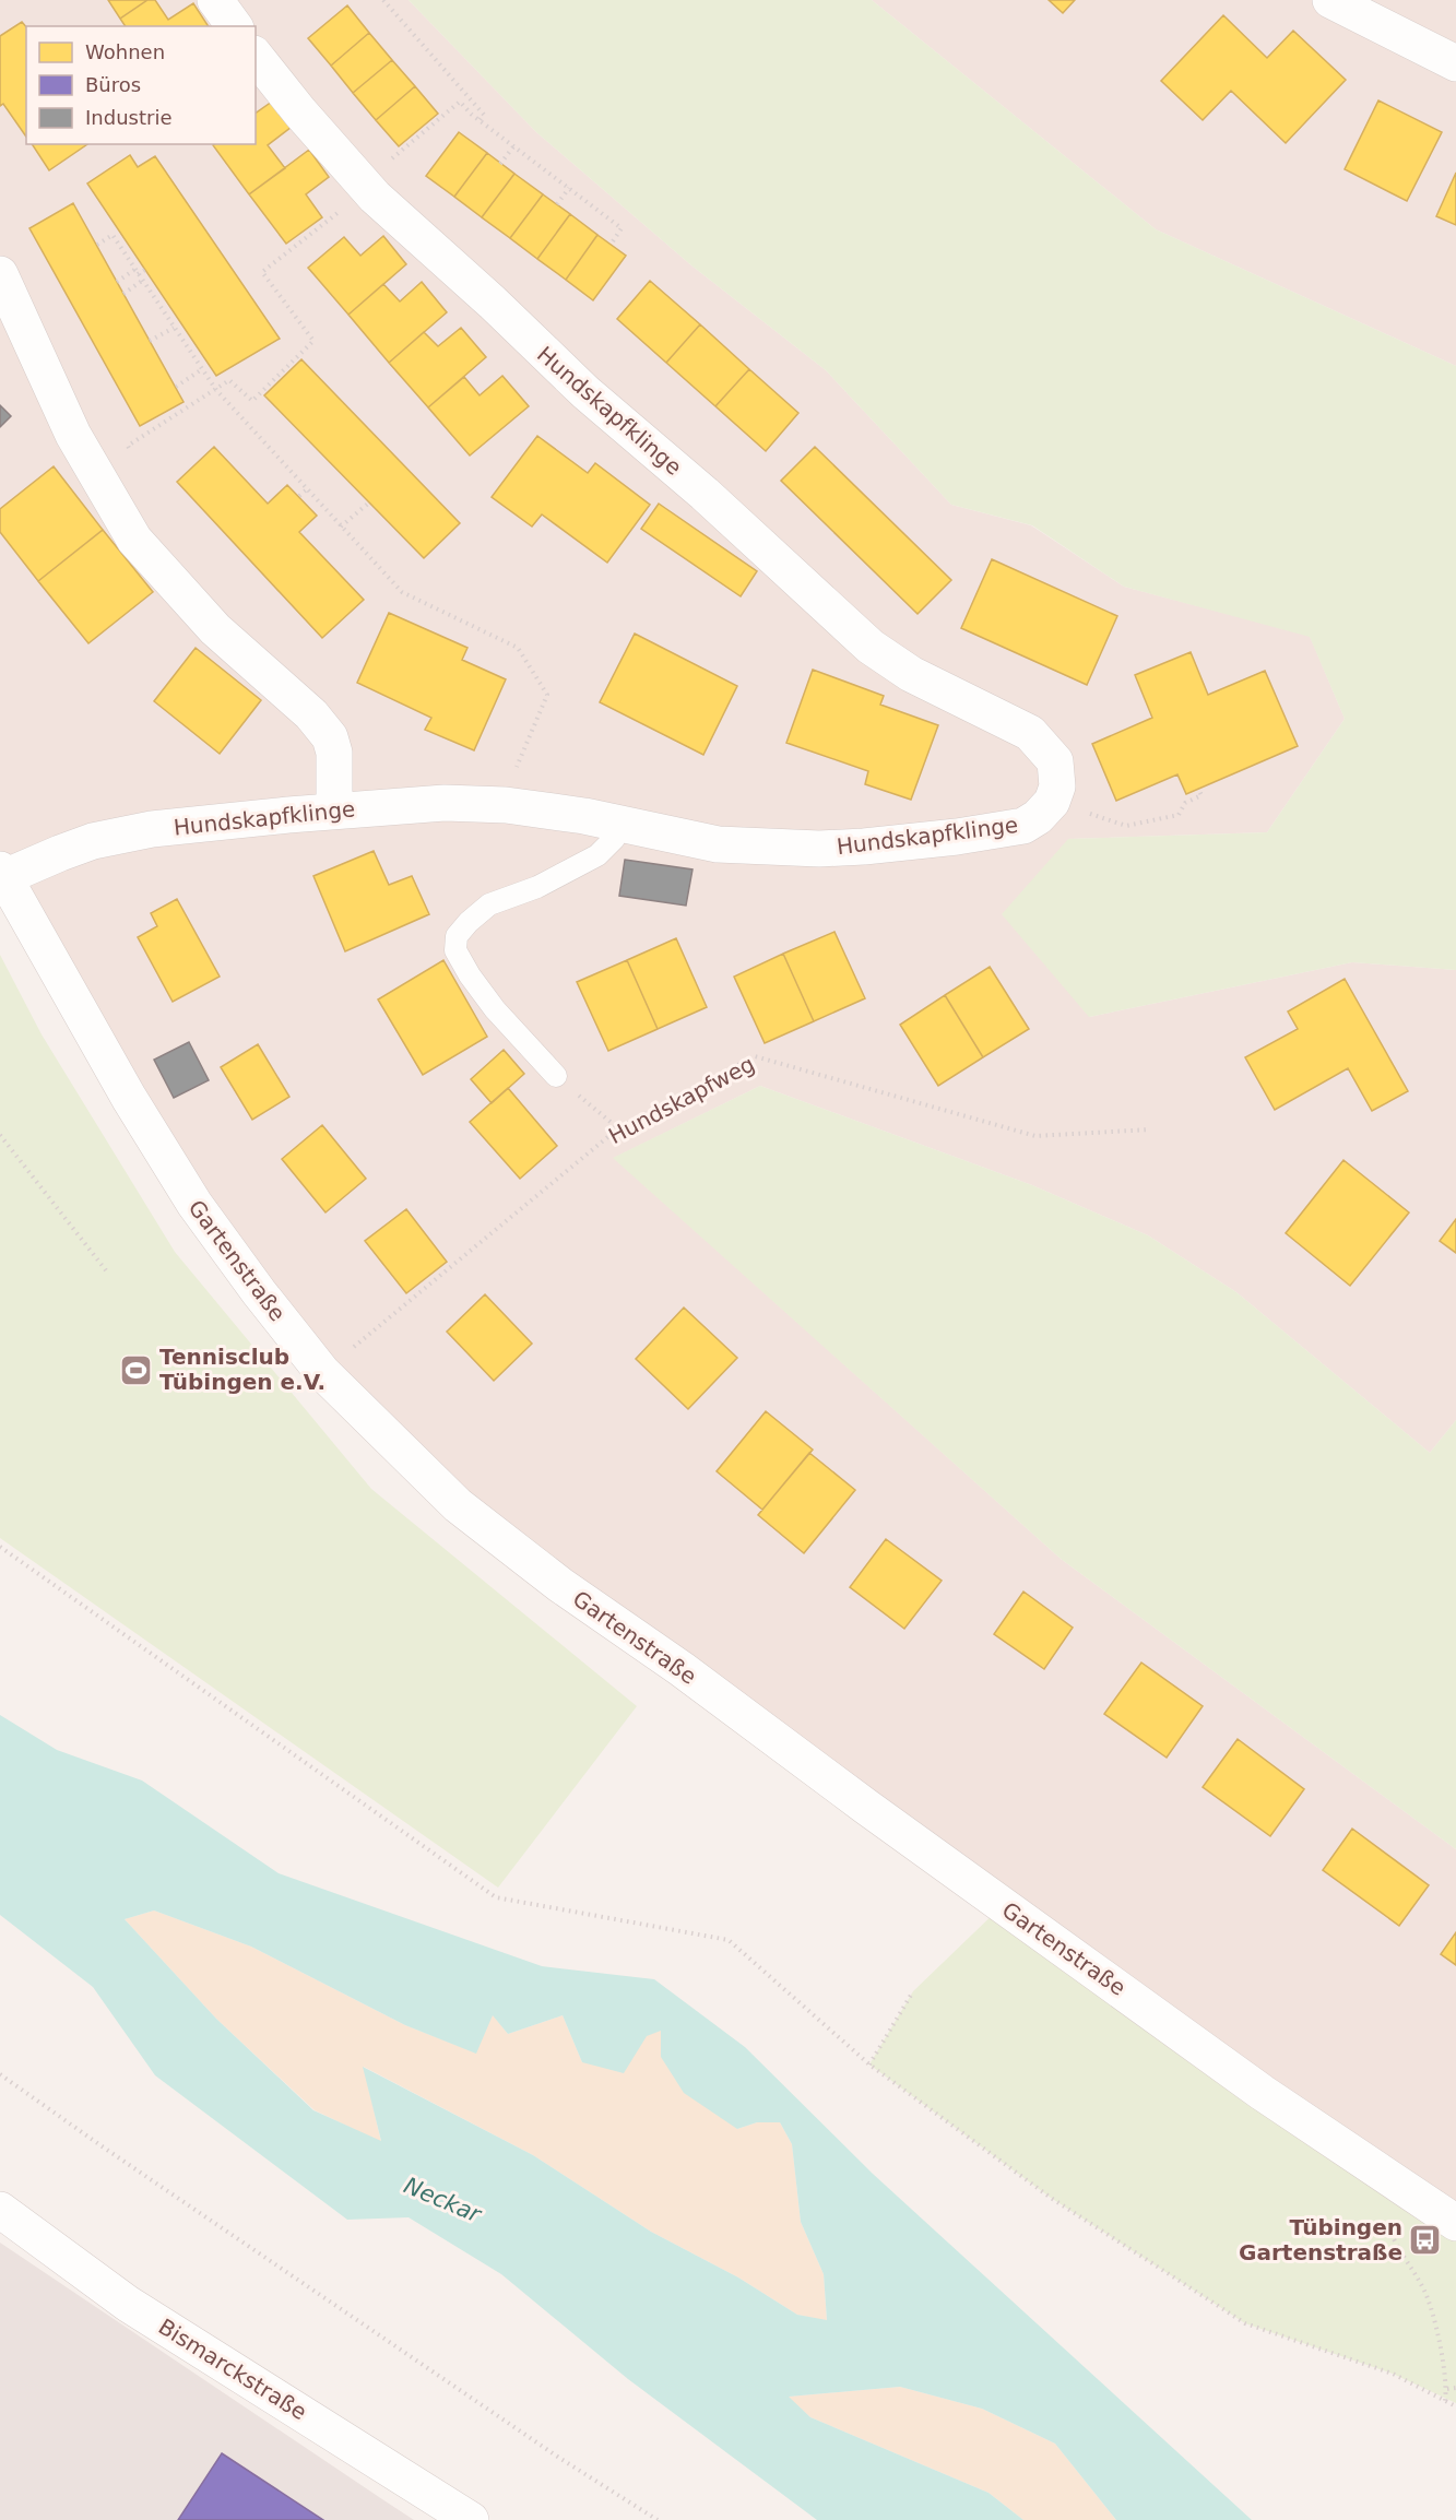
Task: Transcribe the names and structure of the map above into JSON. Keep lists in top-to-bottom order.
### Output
{
  "streets": {
    "street": ["Hundskapfklinge", "Gartenstraße", "Bismarckstraße"],
    "path": ["Hundskapfweg"]
  },
  "crossings": [
    ["Hundskapfklinge", "Gartenstraße"],
    ["Hundskapfweg", "Gartenstraße"]
  ],
  "water": ["Neckar"],
  "places": {
    "sports": ["Tennisclub Tübingen e.V."],
    "bus stop": ["Tübingen Gartenstraße"]
  },
  "legend": ["Wohnen", "Büros", "Industrie"]
}
